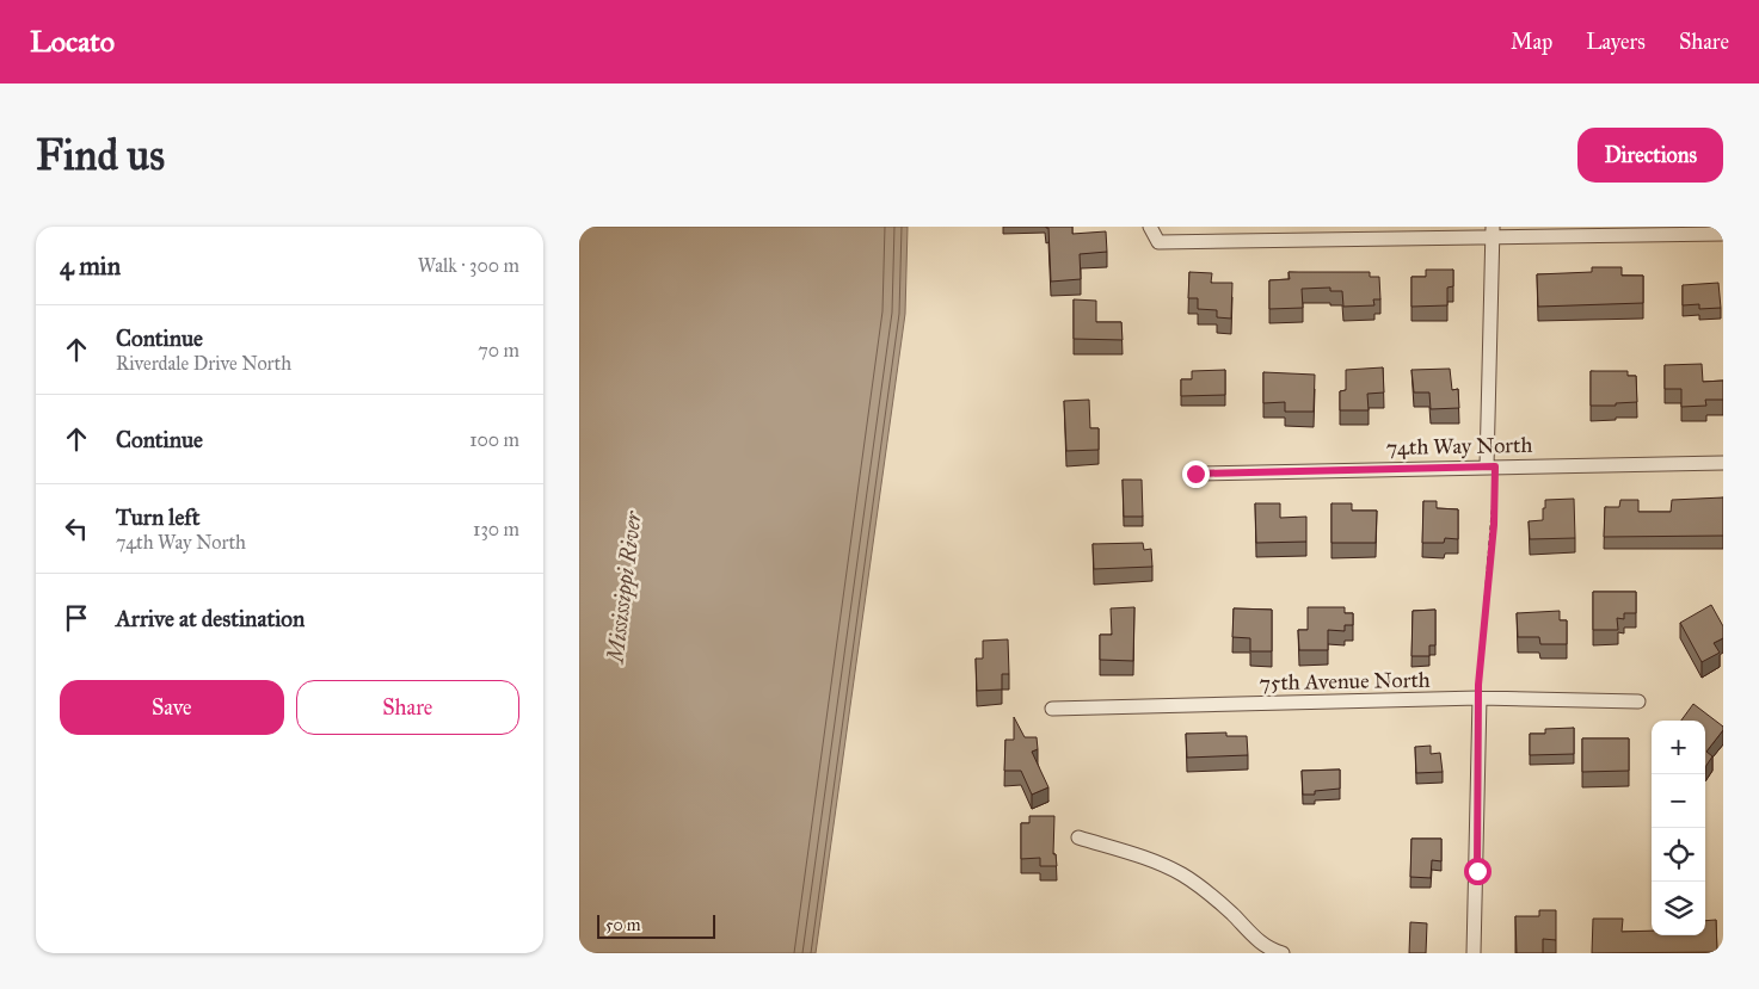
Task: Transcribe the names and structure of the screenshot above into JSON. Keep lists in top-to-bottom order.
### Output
{
  "streets": {
    "street": ["74th Way North", "75th Avenue North"]
  },
  "water": ["Mississippi River"],
  "scale_bar": "50 m",
  "page": {
    "header": "Locato",
    "nav": ["Map", "Layers", "Share"],
    "buttons": [
      "Directions",
      ["Save", "Share"]
    ],
    "title": "Find us",
    "heading": ["4 min", "Walk · 300 m"],
    "list": [
      ["Continue", "Riverdale Drive North", "70 m"],
      ["Continue", "100 m"],
      ["Turn left", "74th Way North", "130 m"],
      "Arrive at destination"
    ],
    "map_buttons": ["+", "−"],
    "scale": "50 m"
  }
}
